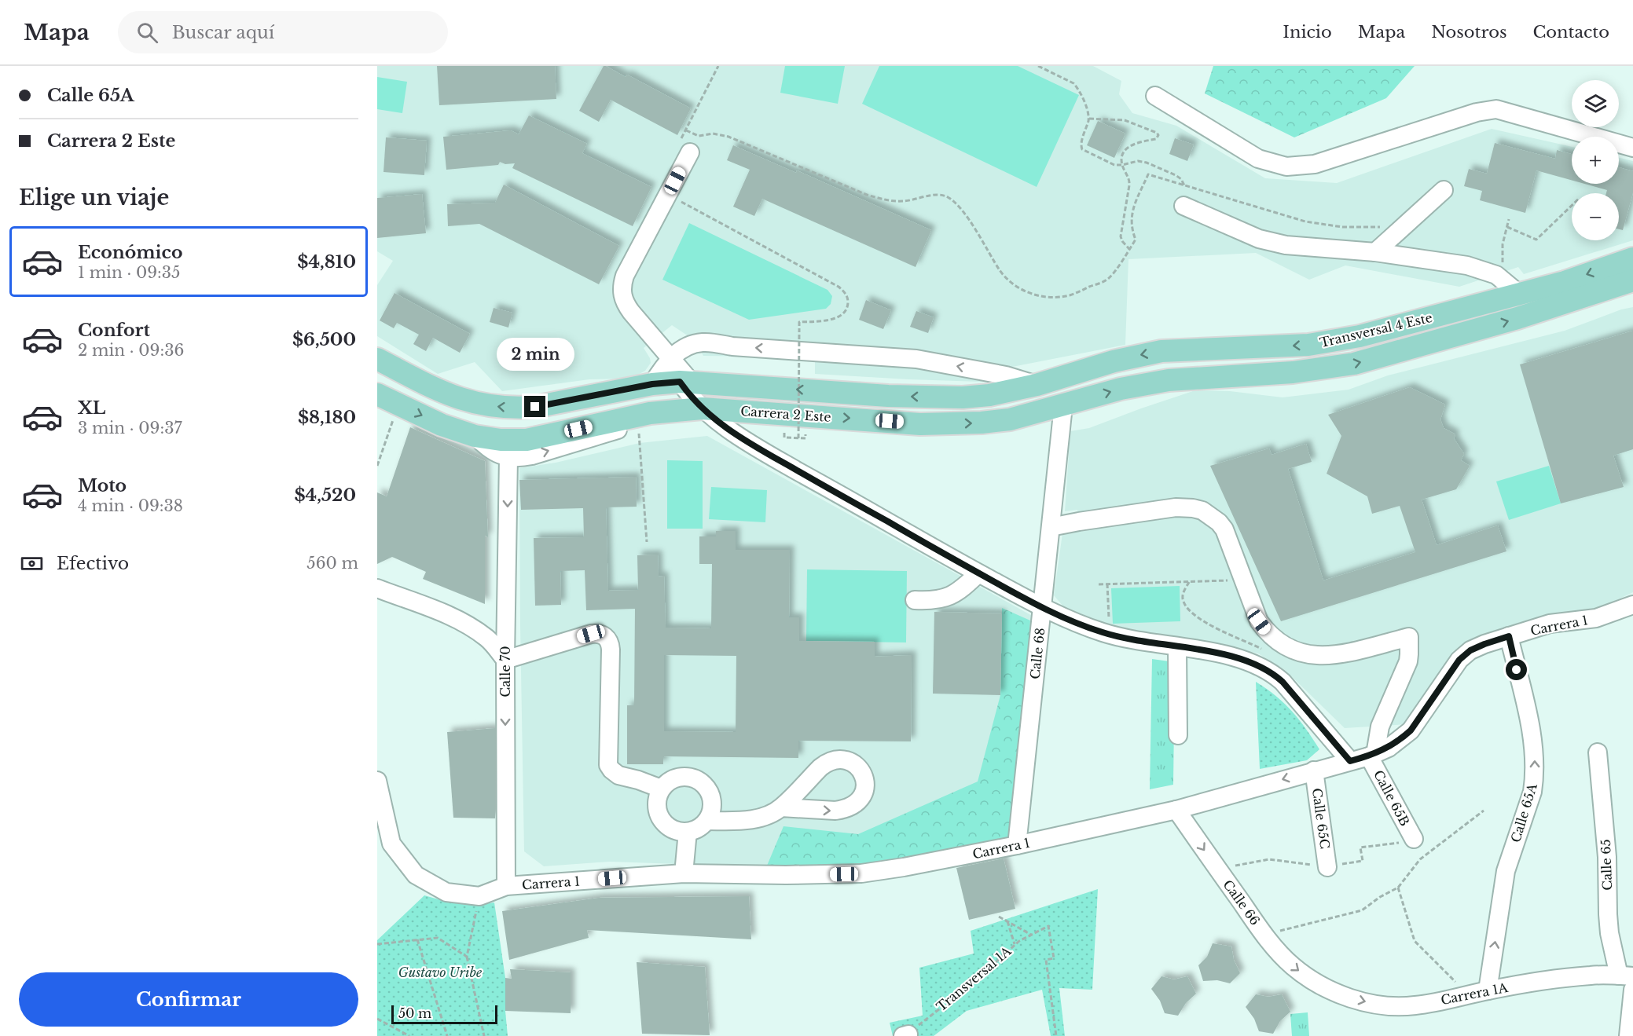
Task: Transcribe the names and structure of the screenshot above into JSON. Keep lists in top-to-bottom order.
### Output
{
  "streets": {
    "main road": ["Transversal 4 Este", "Carrera 2 Este"],
    "street": [
      "Carrera 1",
      "Calle 68",
      "Calle 70",
      "Calle 65B",
      "Calle 65A",
      "Calle 65C",
      "Calle 65",
      "Calle 66",
      "Carrera 1A"
    ],
    "path": ["Transversal 1A"]
  },
  "crossings": [
    ["Transversal 4 Este", "Carrera 2 Este"],
    ["Transversal 4 Este", "Calle 68"],
    ["Carrera 2 Este", "Calle 68"],
    ["Carrera 1", "Calle 68"],
    ["Carrera 1", "Calle 70"],
    ["Carrera 1", "Calle 65B"],
    ["Carrera 1", "Calle 65A"],
    ["Carrera 1", "Calle 65C"],
    ["Carrera 1", "Calle 66"],
    ["Calle 65A", "Carrera 1A"],
    ["Calle 65", "Carrera 1A"],
    ["Calle 66", "Carrera 1A"]
  ],
  "one_way": [
    "Calle 70",
    "Calle 65A",
    "Calle 66",
    "Carrera 1A"
  ],
  "parks": ["Gustavo Uribe"],
  "scale_bar": "50 m",
  "page": {
    "header": "Mapa",
    "search": "Buscar aquí",
    "nav": [
      "Inicio",
      "Mapa",
      "Nosotros",
      "Contacto"
    ],
    "banner": ["Calle 65A", "Carrera 2 Este"],
    "map_buttons": ["+", "−"],
    "heading": "Elige un viaje",
    "list": [
      {
        "name": "Económico",
        "note": "1 min · 09:35",
        "value": "$4,810"
      },
      {
        "name": "Confort",
        "note": "2 min · 09:36",
        "value": "$6,500"
      },
      {
        "name": "XL",
        "note": "3 min · 09:37",
        "value": "$8,180"
      },
      {
        "name": "Moto",
        "note": "4 min · 09:38",
        "value": "$4,520"
      }
    ],
    "bubble": "2 min",
    "pay": ["Efectivo", "560 m"],
    "buttons": "Confirmar",
    "scale": "50 m"
  }
}
